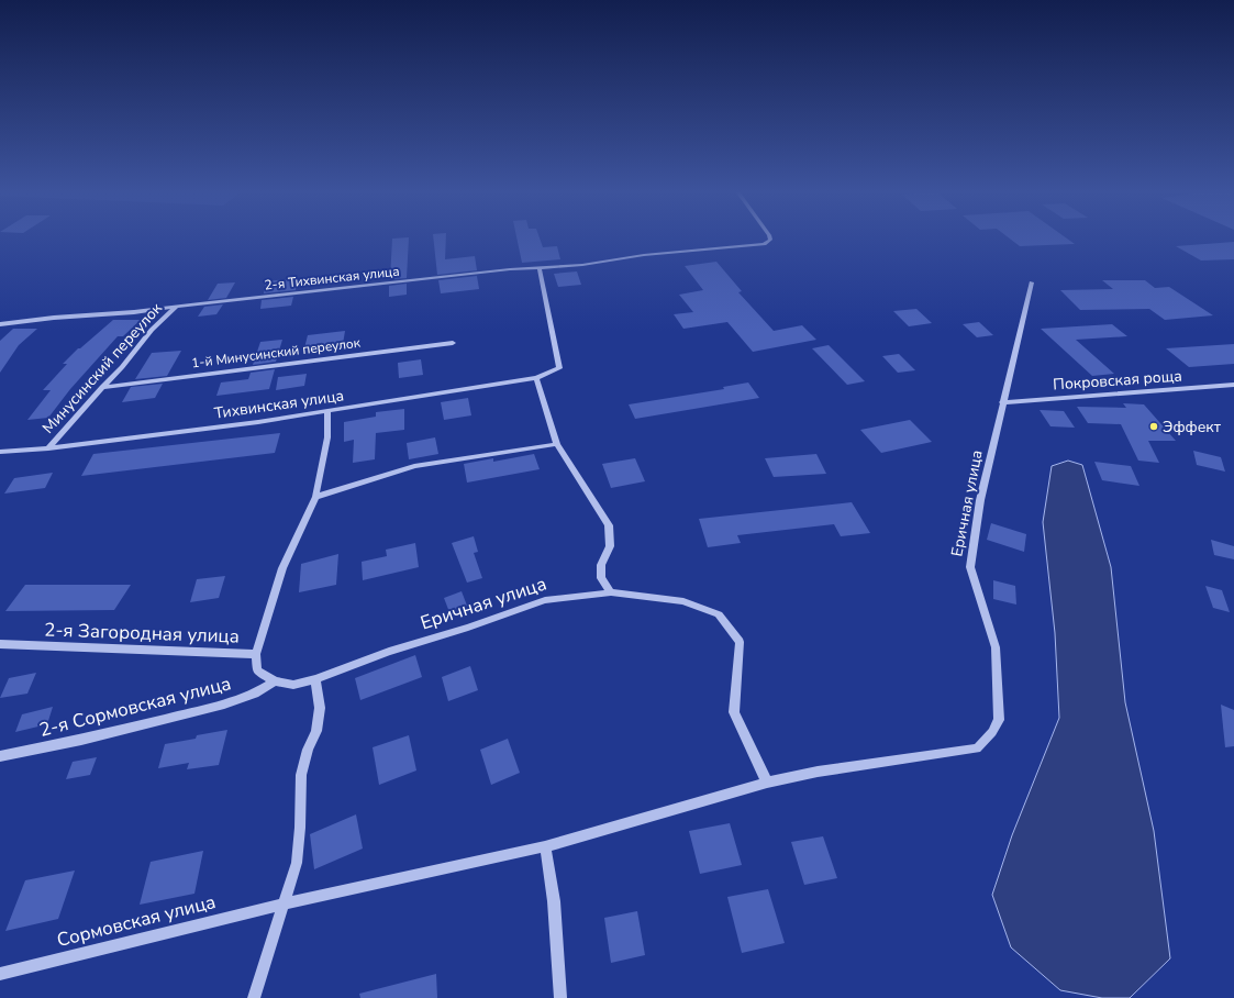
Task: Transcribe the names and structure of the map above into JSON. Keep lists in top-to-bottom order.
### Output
{
  "streets": {
    "street": [
      "2-я Тихвинская улица",
      "1-й Минусинский переулок",
      "Минусинский переулок",
      "Покровская роща",
      "Тихвинская улица",
      "Еричная улица",
      "2-я Загородная улица",
      "2-я Сормовская улица",
      "Сормовская улица"
    ]
  },
  "crossings": [
    ["2-я Тихвинская улица", "Минусинский переулок"],
    ["2-я Тихвинская улица", "Тихвинская улица"],
    ["1-й Минусинский переулок", "Минусинский переулок"],
    ["Минусинский переулок", "Тихвинская улица"],
    ["Покровская роща", "Еричная улица"],
    ["Еричная улица", "2-я Загородная улица"],
    ["Еричная улица", "Сормовская улица"],
    ["2-я Загородная улица", "2-я Сормовская улица"]
  ],
  "places": ["Эффект"]
}
